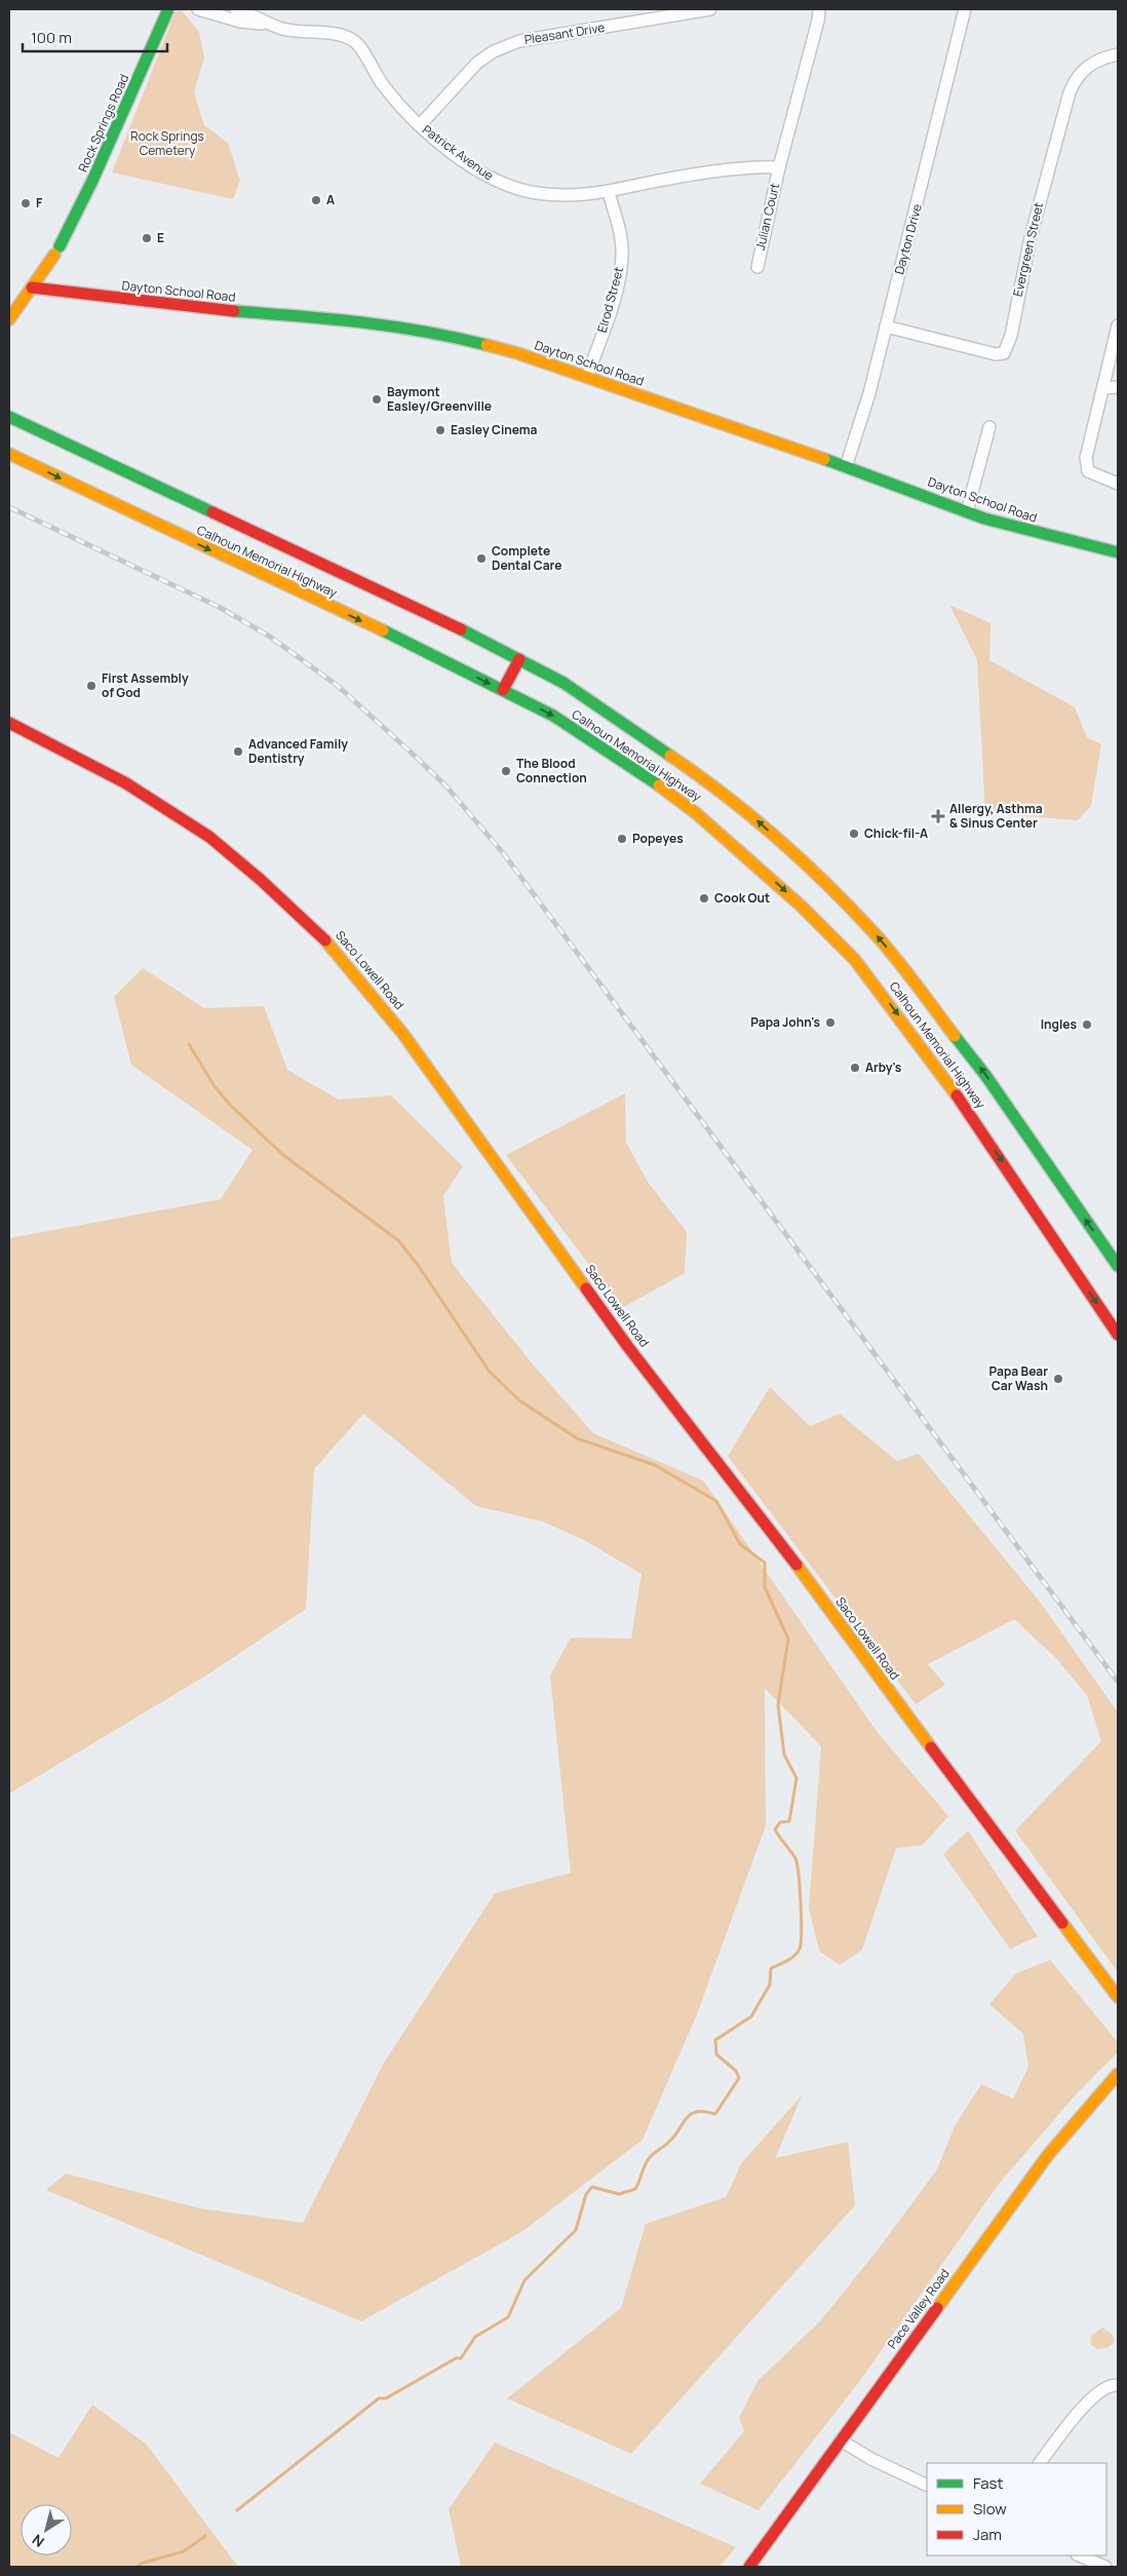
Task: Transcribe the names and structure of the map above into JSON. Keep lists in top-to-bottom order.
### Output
{
  "streets": {
    "main road": [
      "Rock Springs Road",
      "Dayton School Road",
      "Calhoun Memorial Highway",
      "Saco Lowell Road",
      "Pace Valley Road"
    ],
    "street": [
      "Pleasant Drive",
      "Patrick Avenue",
      "Julian Court",
      "Dayton Drive",
      "Evergreen Street",
      "Elrod Street"
    ]
  },
  "crossings": [
    ["Pleasant Drive", "Patrick Avenue"],
    ["Rock Springs Road", "Dayton School Road"],
    ["Patrick Avenue", "Julian Court"],
    ["Patrick Avenue", "Elrod Street"],
    ["Dayton Drive", "Evergreen Street"],
    ["Dayton Drive", "Dayton School Road"],
    ["Dayton School Road", "Elrod Street"]
  ],
  "parks": ["Rock Springs Cemetery"],
  "places": {
    "other": [
      "A",
      "F",
      "E",
      "Baymont Easley/Greenville",
      "Easley Cinema",
      "Complete Dental Care",
      "First Assembly of God",
      "Advanced Family Dentistry",
      "The Blood Connection",
      "Chick-fil-A",
      "Popeyes",
      "Cook Out",
      "Papa John's",
      "Ingles",
      "Arby's",
      "Papa Bear Car Wash"
    ],
    "health": ["Allergy, Asthma & Sinus Center"]
  },
  "legend": ["Fast", "Slow", "Jam"],
  "scale_bar": "100 m",
  "north": "bottom left"
}
